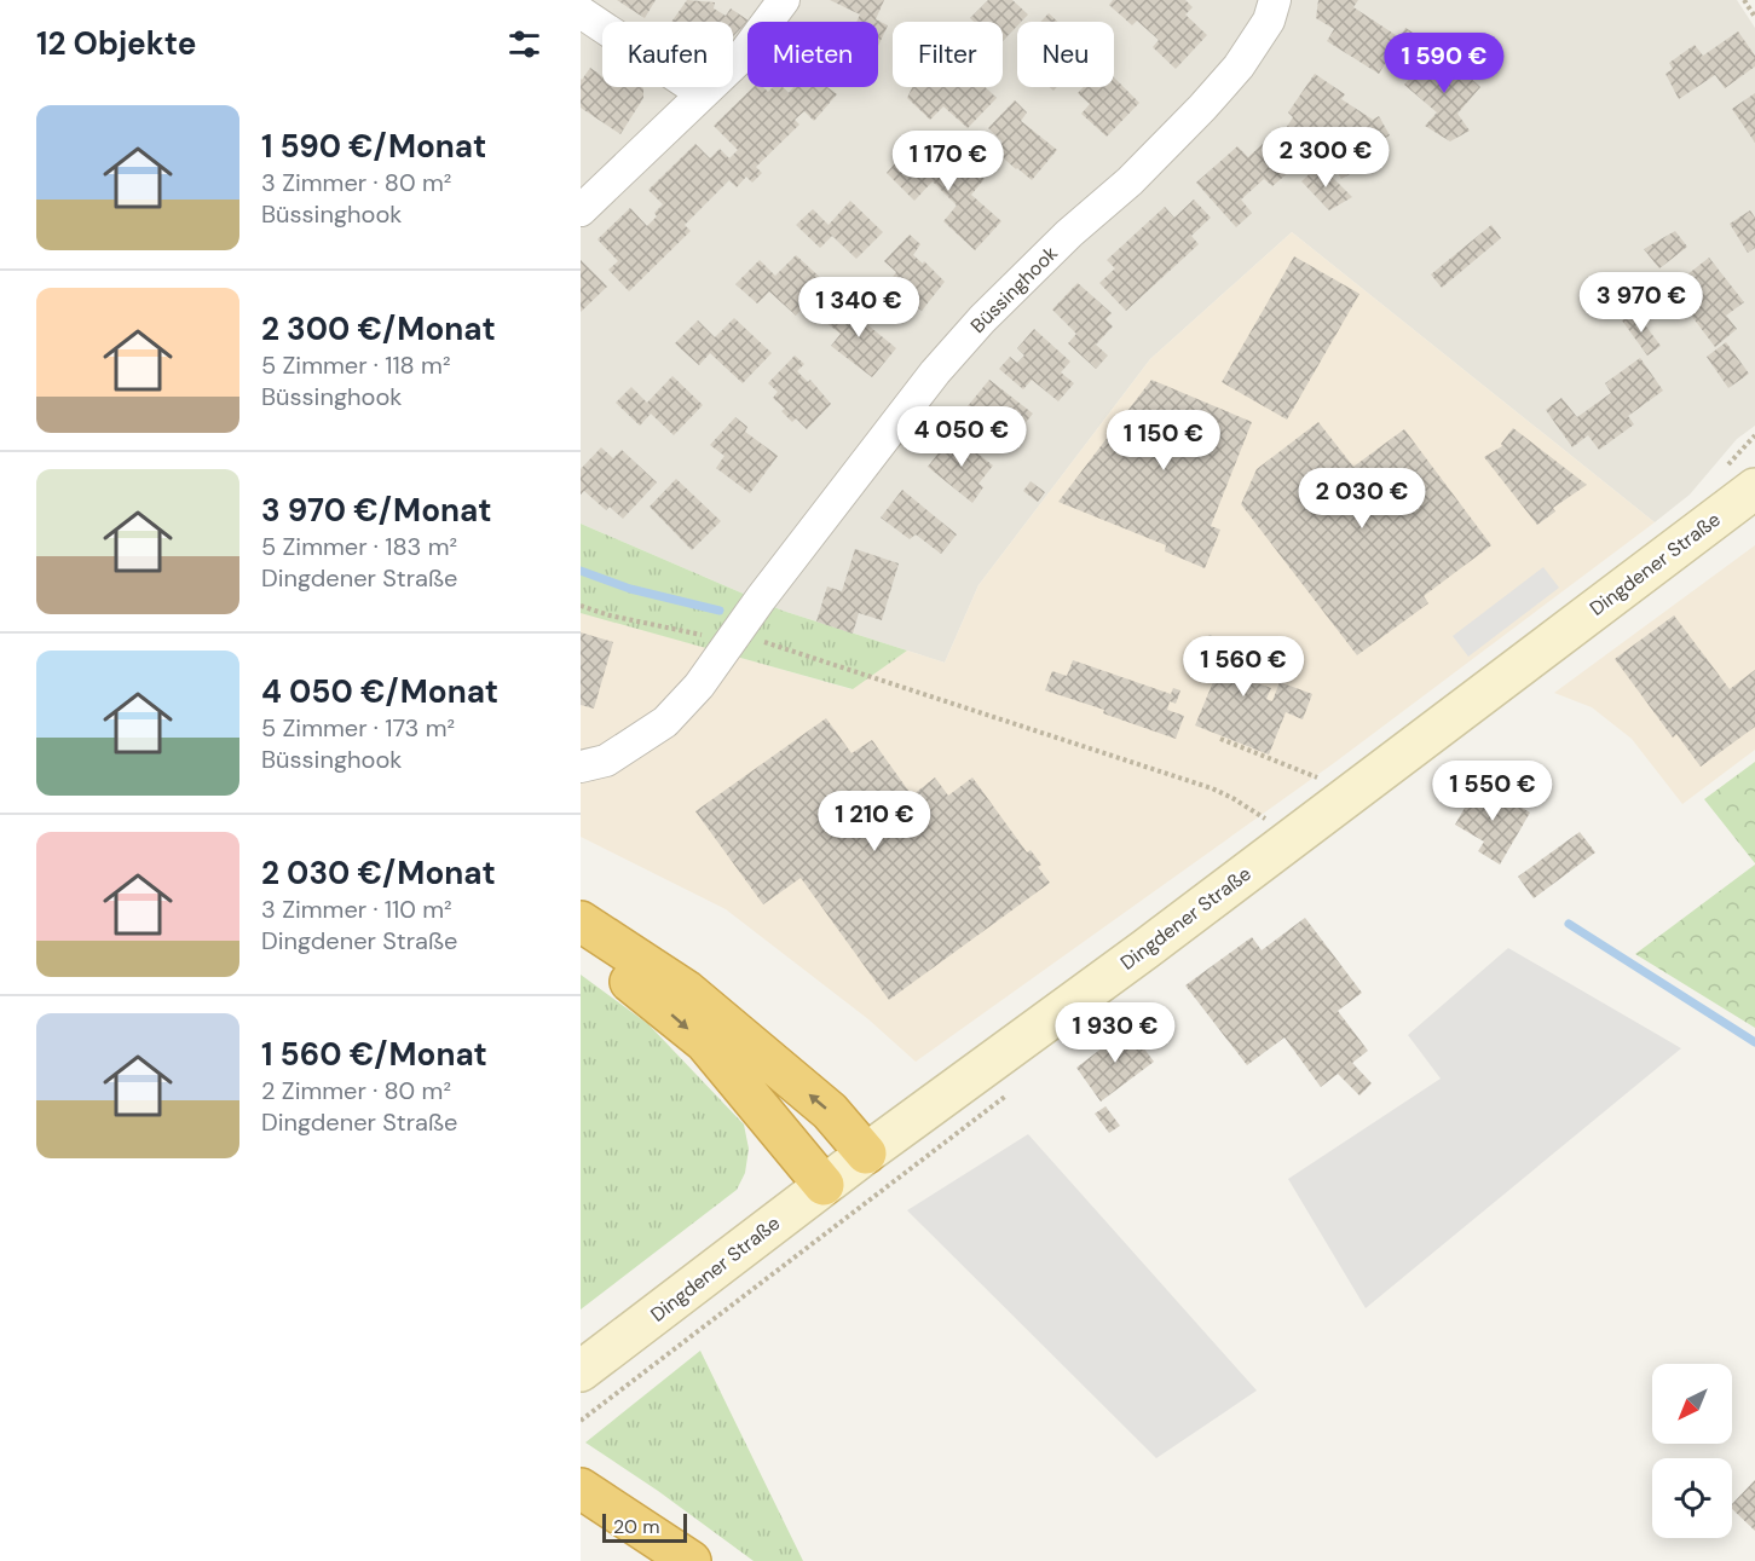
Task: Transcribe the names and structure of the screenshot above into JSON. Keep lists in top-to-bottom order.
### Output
{
  "streets": {
    "main road": ["Dingdener Straße"],
    "street": ["Büssinghook"]
  },
  "scale_bar": "20 m",
  "north": "bottom left",
  "page": {
    "heading": "12 Objekte",
    "chip": [
      "Kaufen",
      "Mieten",
      "Filter",
      "Neu"
    ],
    "price": [
      "1 590 €",
      "2 300 €",
      "1 170 €",
      "3 970 €",
      "1 340 €",
      "4 050 €",
      "1 150 €",
      "2 030 €",
      "1 560 €",
      "1 550 €",
      "1 210 €",
      "1 930 €"
    ],
    "list": [
      {
        "name": "1 590 €/Monat",
        "note": "3 Zimmer · 80 m² · Büssinghook"
      },
      {
        "name": "2 300 €/Monat",
        "note": "5 Zimmer · 118 m² · Büssinghook"
      },
      {
        "name": "3 970 €/Monat",
        "note": "5 Zimmer · 183 m² · Dingdener Straße"
      },
      {
        "name": "4 050 €/Monat",
        "note": "5 Zimmer · 173 m² · Büssinghook"
      },
      {
        "name": "2 030 €/Monat",
        "note": "3 Zimmer · 110 m² · Dingdener Straße"
      },
      {
        "name": "1 560 €/Monat",
        "note": "2 Zimmer · 80 m² · Dingdener Straße"
      }
    ],
    "scale": "20 m"
  }
}
